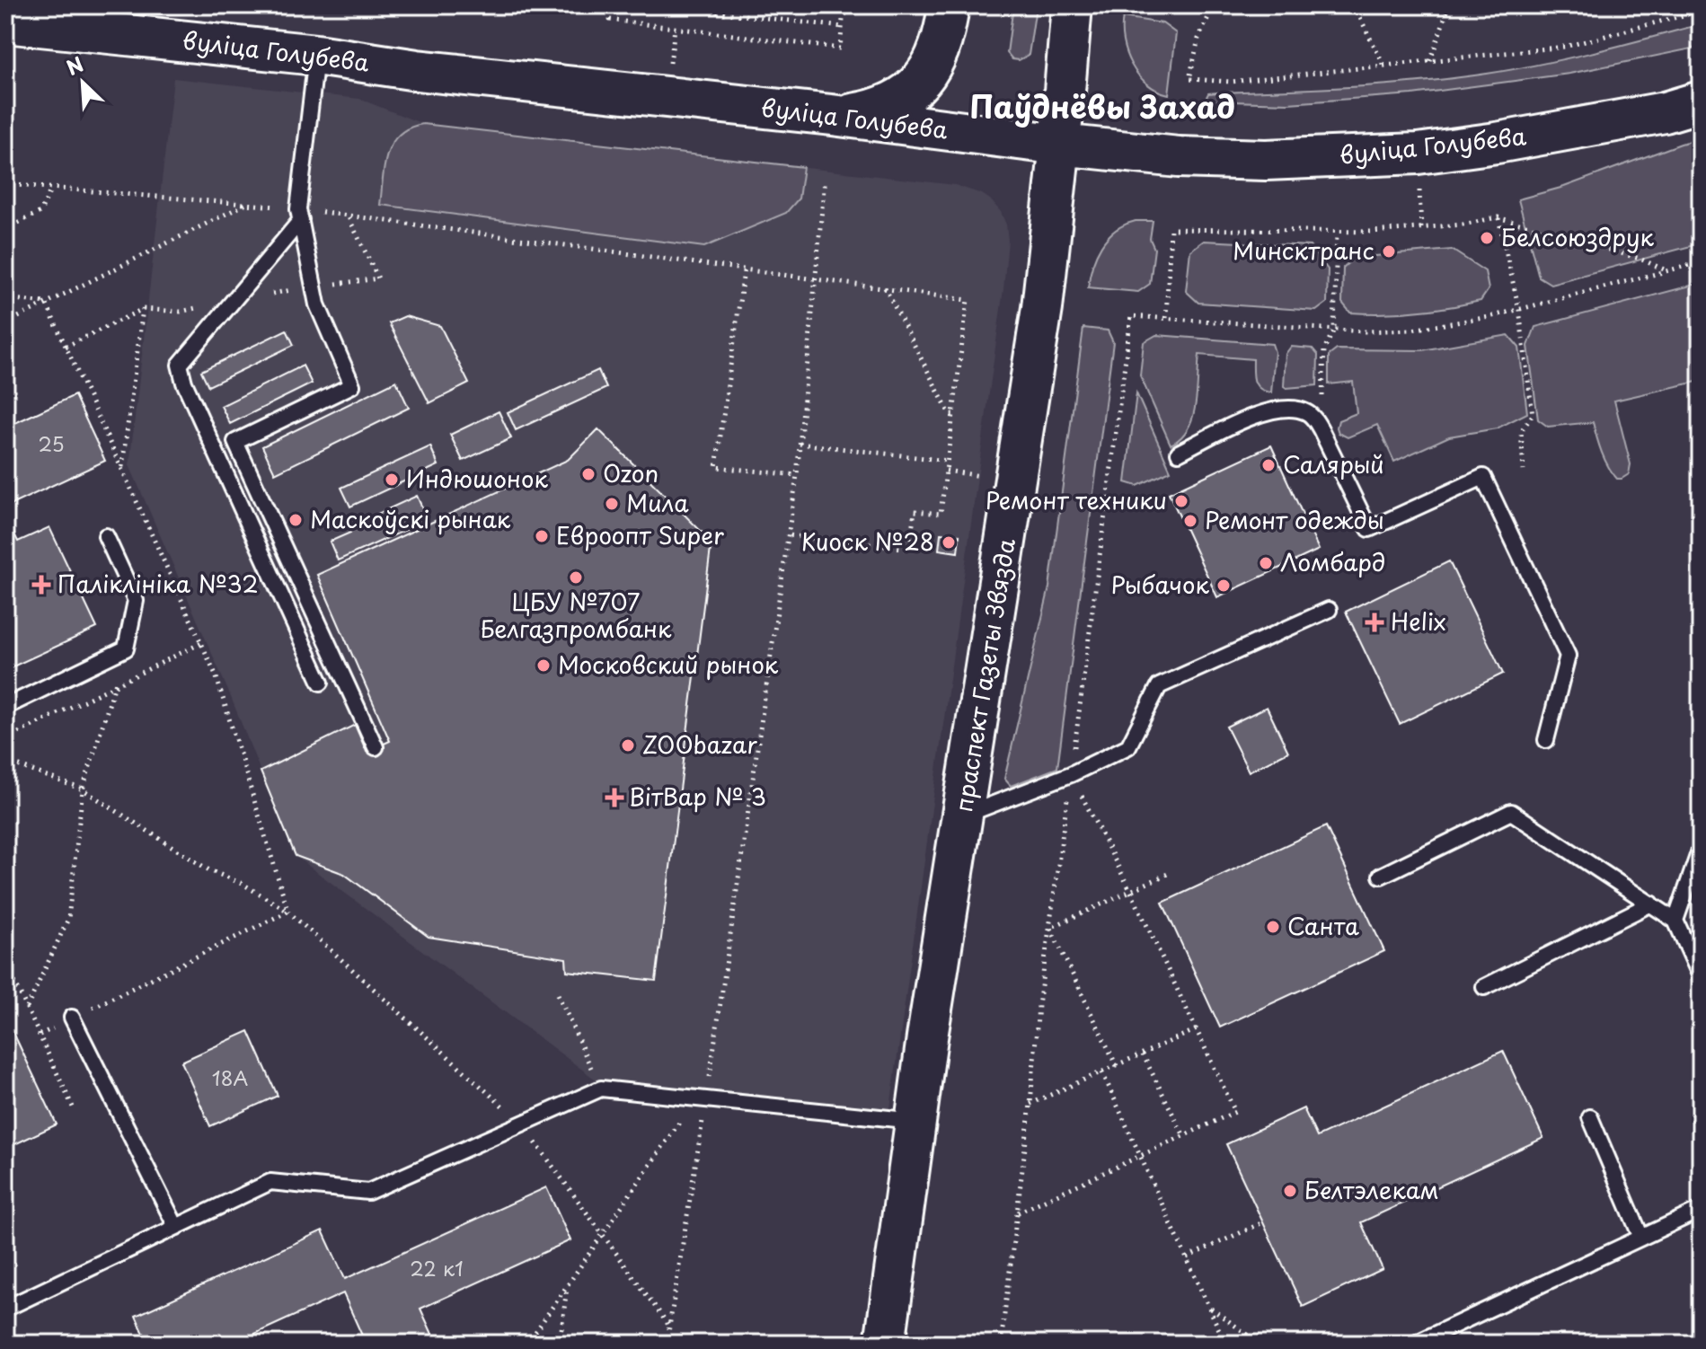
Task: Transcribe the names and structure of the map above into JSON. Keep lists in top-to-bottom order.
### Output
{
  "streets": {
    "main road": ["вуліца Голубева", "праспект Газеты Звязда"]
  },
  "crossings": [
    ["вуліца Голубева", "праспект Газеты Звязда"]
  ],
  "districts": ["Паўднёвы Захад"],
  "places": {
    "other": [
      "Белсоюздрук",
      "Минсктранс",
      "Салярый",
      "Ozon",
      "Индюшонок",
      "Ремонт техники",
      "Мила",
      "Маскоўскі рынак",
      "Ремонт одежды",
      "Евроопт Super",
      "Киоск №28",
      "Ломбард",
      "ЦБУ №707 Белгазпромбанк",
      "Рыбачок",
      "Московский рынок",
      "ZOObazar",
      "Санта",
      "Белтэлекам"
    ],
    "health": ["Паліклініка №32", "Helix", "ВітВар № 3"]
  },
  "house_numbers": ["25", "18А", "22 к1"],
  "north": "top left"
}
